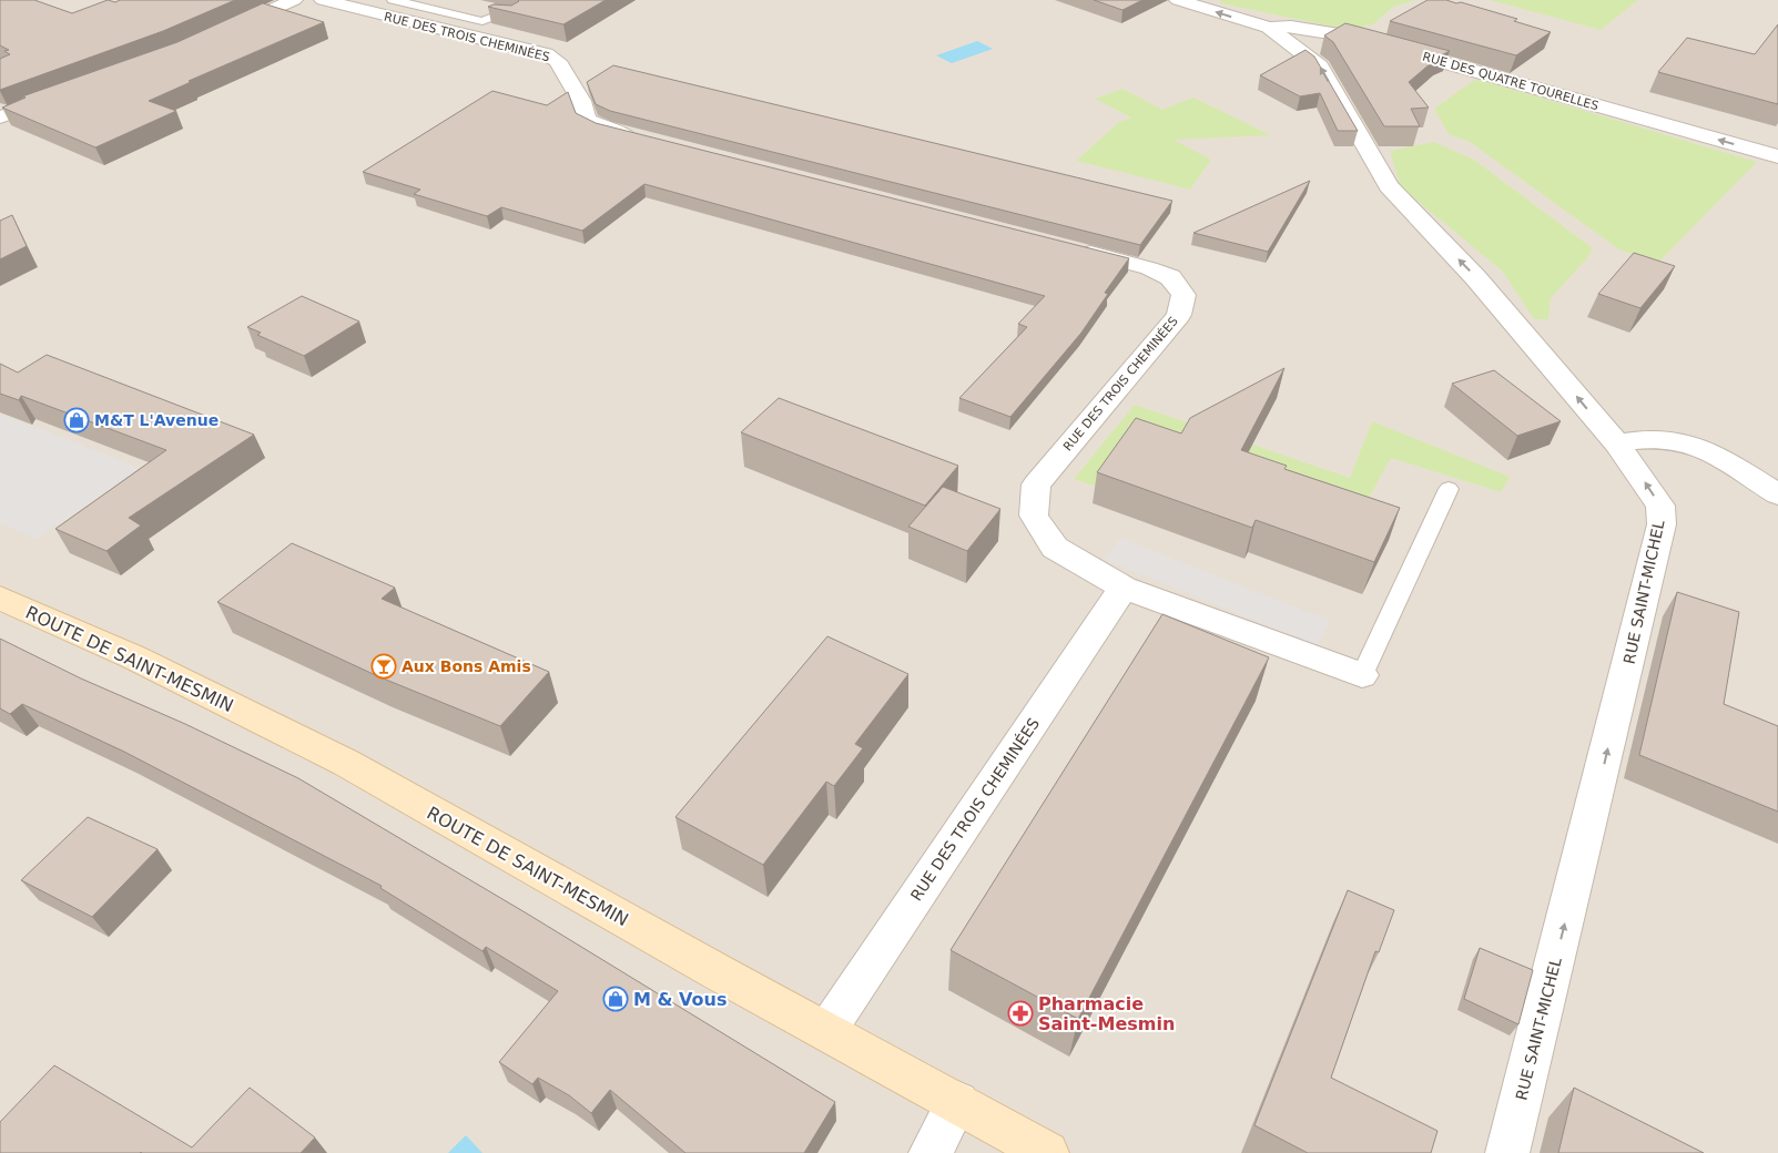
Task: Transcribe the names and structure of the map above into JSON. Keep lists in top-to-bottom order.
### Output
{
  "streets": {
    "main road": ["ROUTE DE SAINT-MESMIN"],
    "street": ["RUE DES TROIS CHEMINÉES", "RUE DES QUATRE TOURELLES", "RUE SAINT-MICHEL"]
  },
  "crossings": [
    ["RUE DES TROIS CHEMINÉES", "ROUTE DE SAINT-MESMIN"],
    ["RUE DES QUATRE TOURELLES", "RUE SAINT-MICHEL"]
  ],
  "one_way": ["RUE DES QUATRE TOURELLES", "RUE SAINT-MICHEL"],
  "places": {
    "shop": ["M&T L'Avenue", "M & Vous"],
    "bar": ["Aux Bons Amis"],
    "pharmacy": ["Pharmacie Saint-Mesmin"]
  }
}
